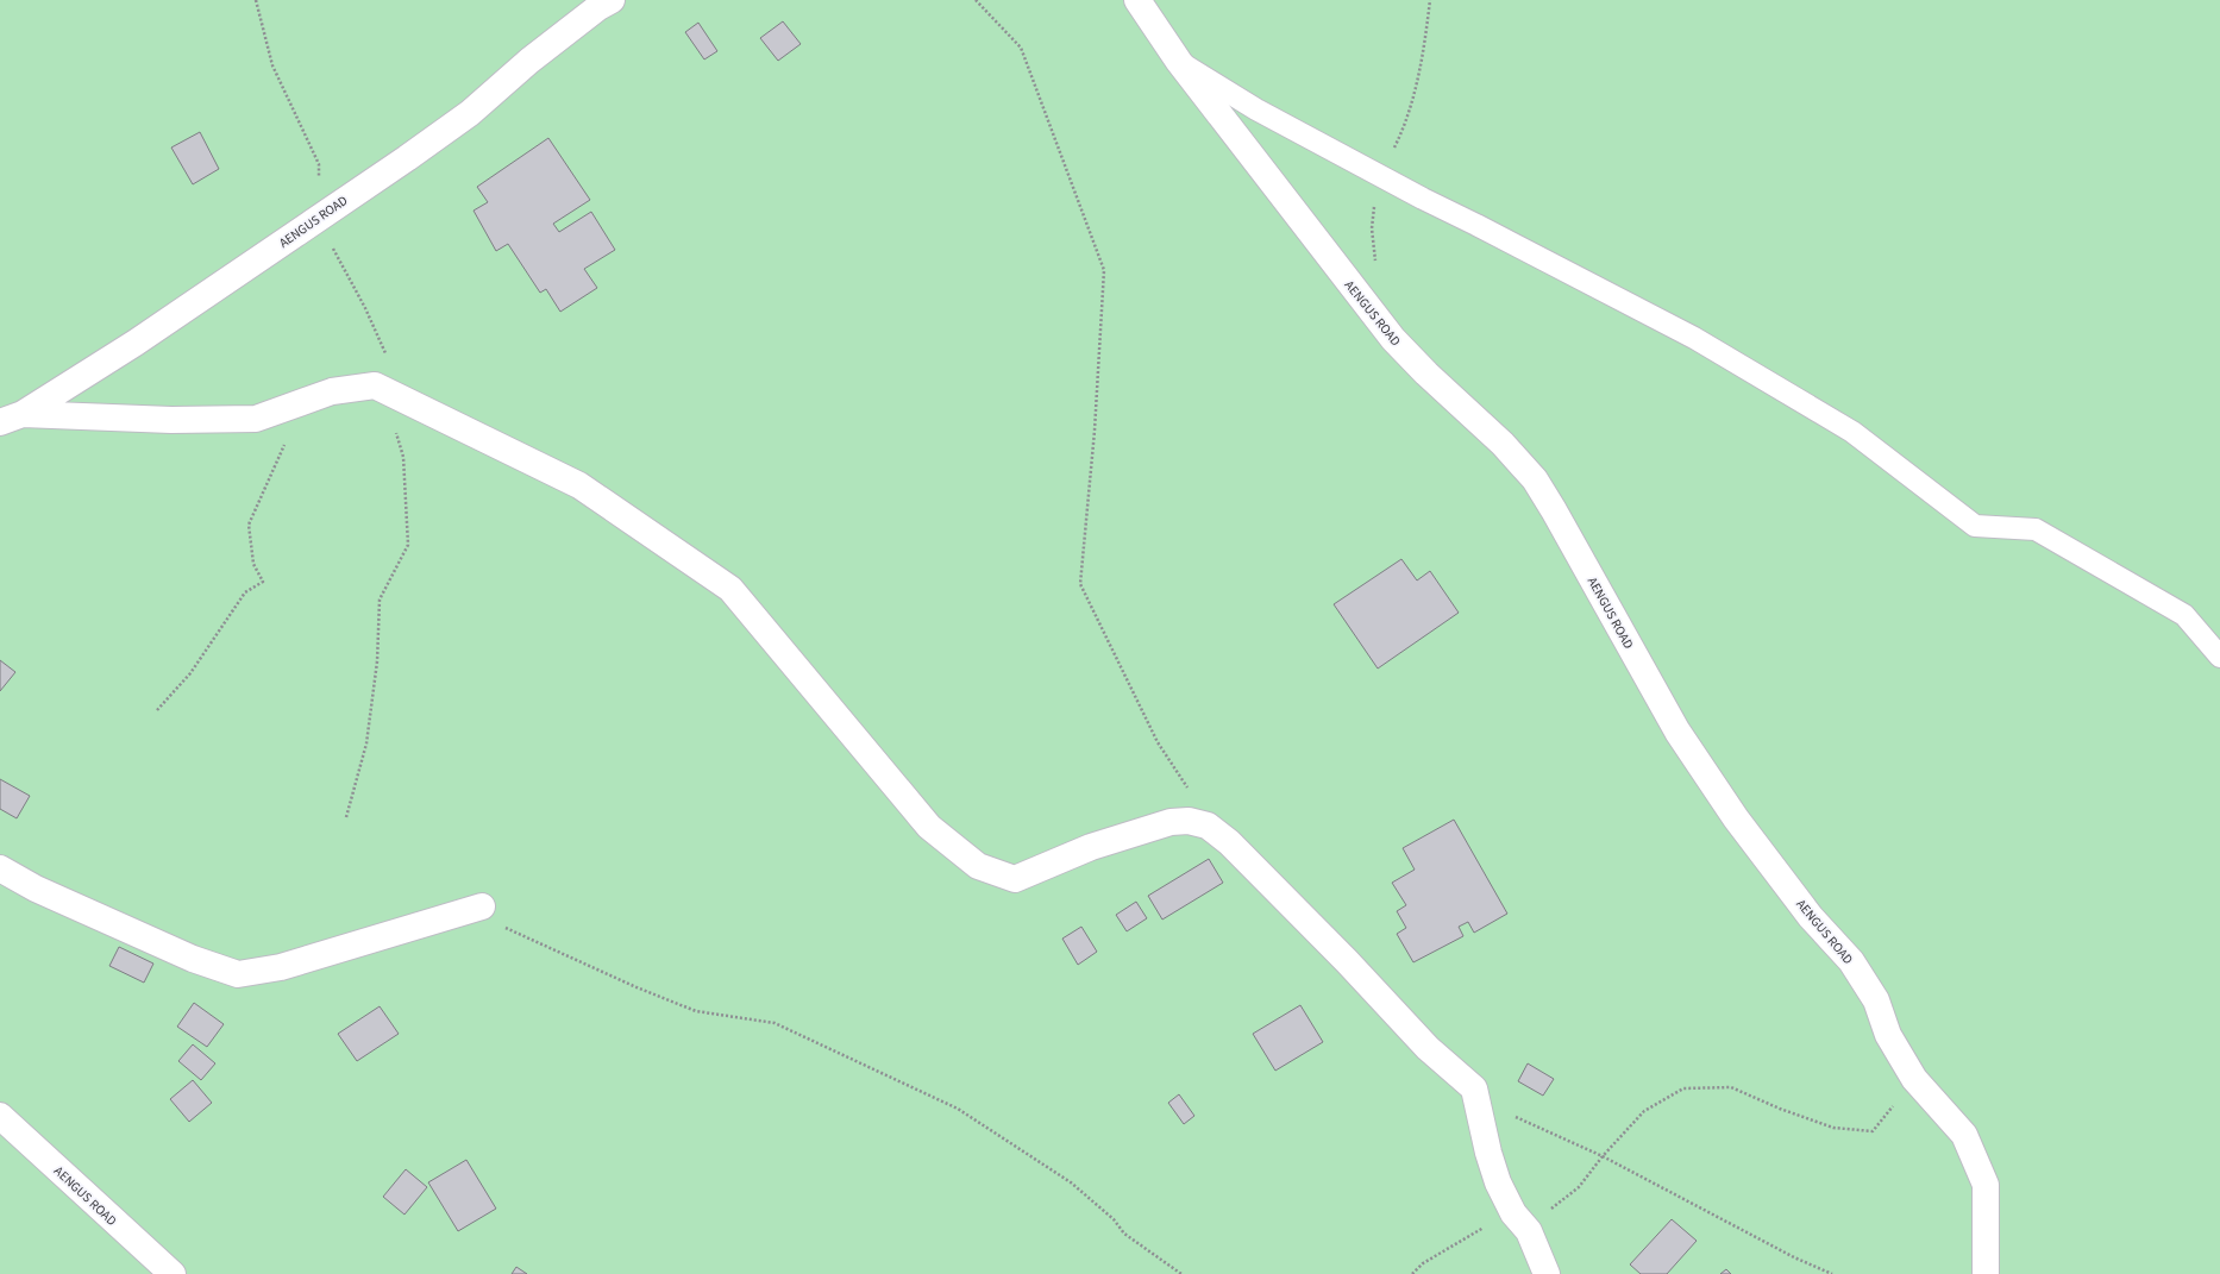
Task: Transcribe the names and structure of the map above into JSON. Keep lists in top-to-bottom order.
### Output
{
  "streets": {
    "street": ["AENGUS ROAD"]
  }
}
